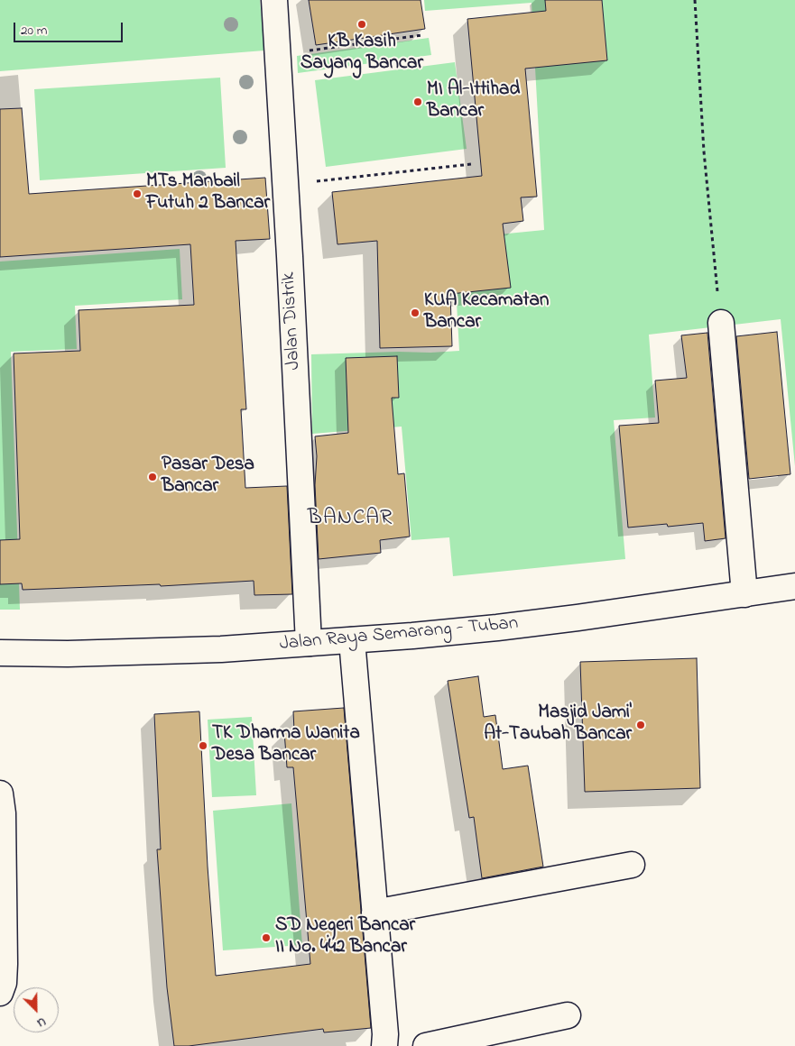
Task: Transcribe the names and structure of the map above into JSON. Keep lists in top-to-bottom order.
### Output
{
  "streets": {
    "main road": ["Jalan Distrik", "Jalan Raya Semarang - Tuban"]
  },
  "crossings": [
    ["Jalan Distrik", "Jalan Raya Semarang - Tuban"]
  ],
  "districts": ["BANCAR"],
  "places": [
    "KB Kasih Sayang Bancar",
    "MI Al-Ittihad Bancar",
    "MTs Manbail Futuh 2 Bancar",
    "KUA Kecamatan Bancar",
    "Pasar Desa Bancar",
    "Masjid Jami' At-Taubah Bancar",
    "TK Dharma Wanita Desa Bancar",
    "SD Negeri Bancar II No. 442 Bancar"
  ],
  "scale_bar": "20 m",
  "north": "bottom right"
}
